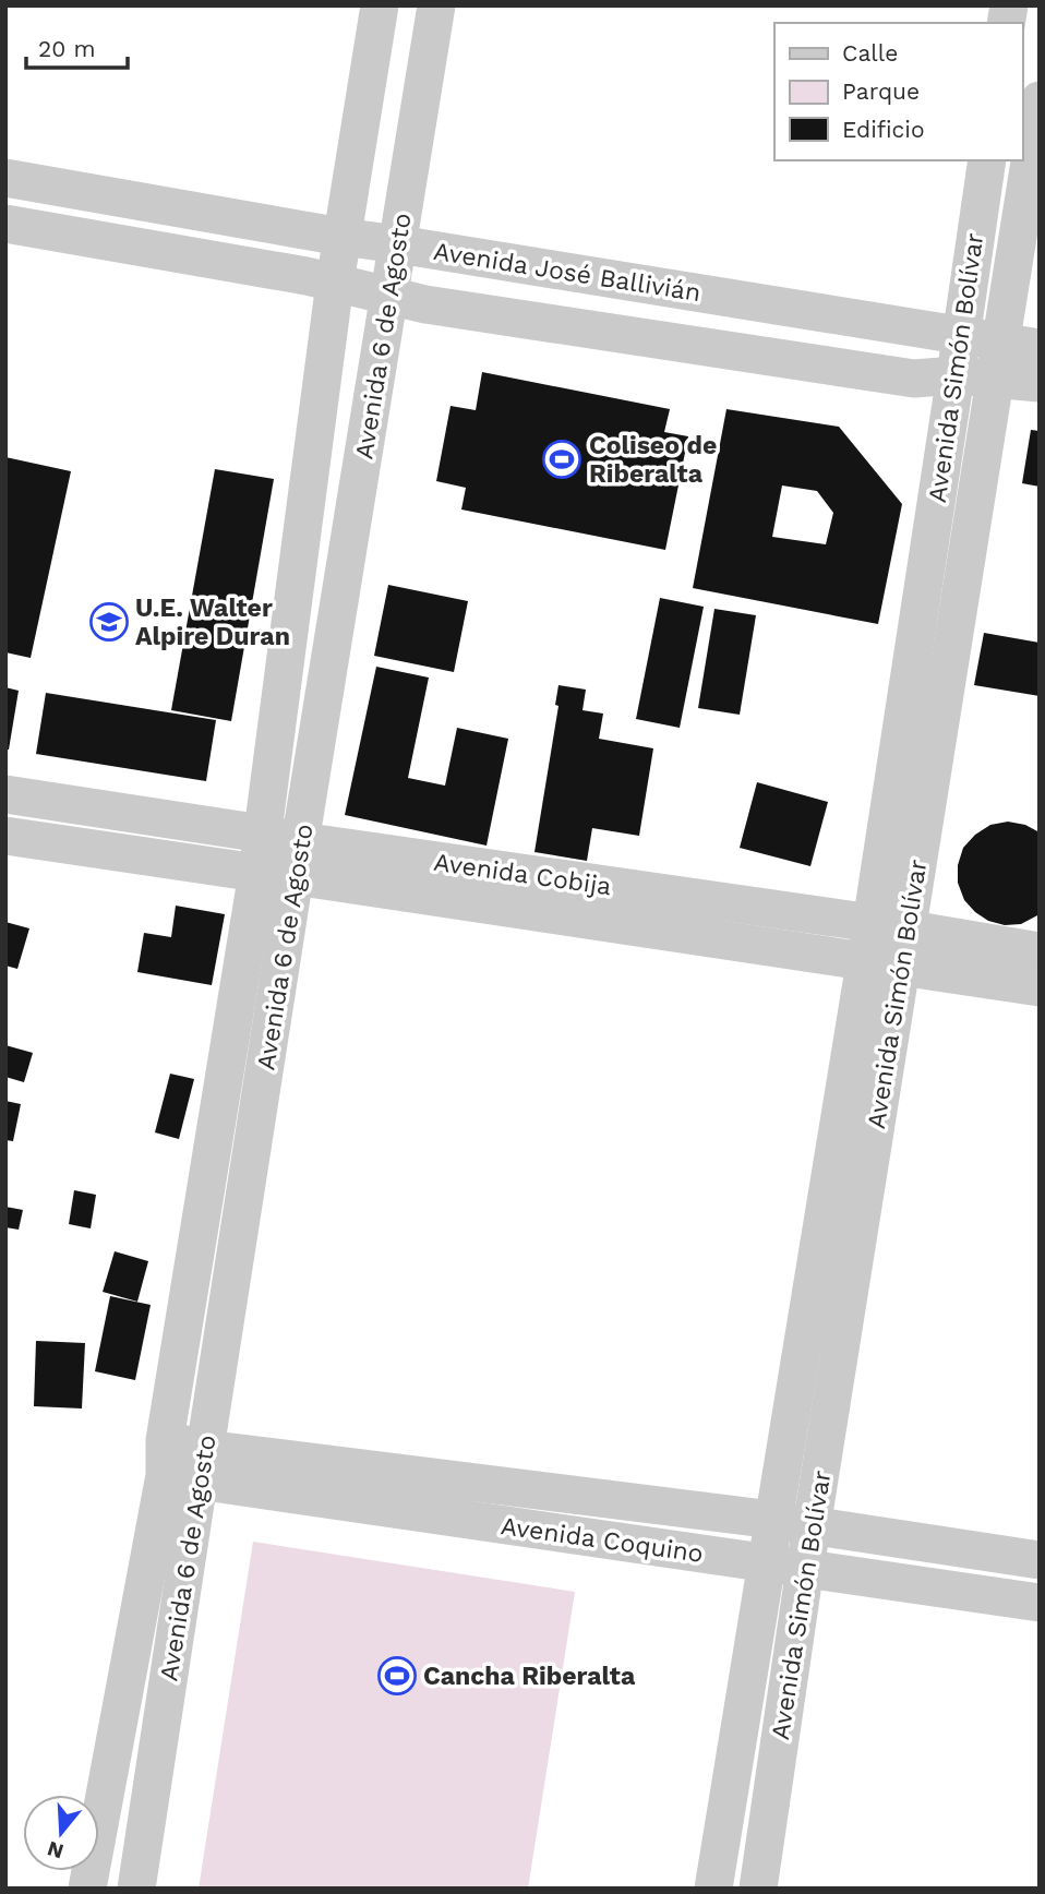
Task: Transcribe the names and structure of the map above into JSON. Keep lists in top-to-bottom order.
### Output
{
  "streets": {
    "street": [
      "Avenida José Ballivián",
      "Avenida 6 de Agosto",
      "Avenida Simón Bolívar",
      "Avenida Cobija",
      "Avenida Coquino"
    ]
  },
  "crossings": [
    ["Avenida José Ballivián", "Avenida 6 de Agosto"],
    ["Avenida José Ballivián", "Avenida Simón Bolívar"],
    ["Avenida 6 de Agosto", "Avenida Cobija"],
    ["Avenida 6 de Agosto", "Avenida Coquino"],
    ["Avenida Simón Bolívar", "Avenida Cobija"],
    ["Avenida Simón Bolívar", "Avenida Coquino"]
  ],
  "places": {
    "sports": ["Coliseo de Riberalta", "Cancha Riberalta"],
    "school or university": ["U.E. Walter Alpire Duran"]
  },
  "legend": ["Calle", "Parque", "Edificio"],
  "scale_bar": "20 m",
  "north": "bottom"
}
